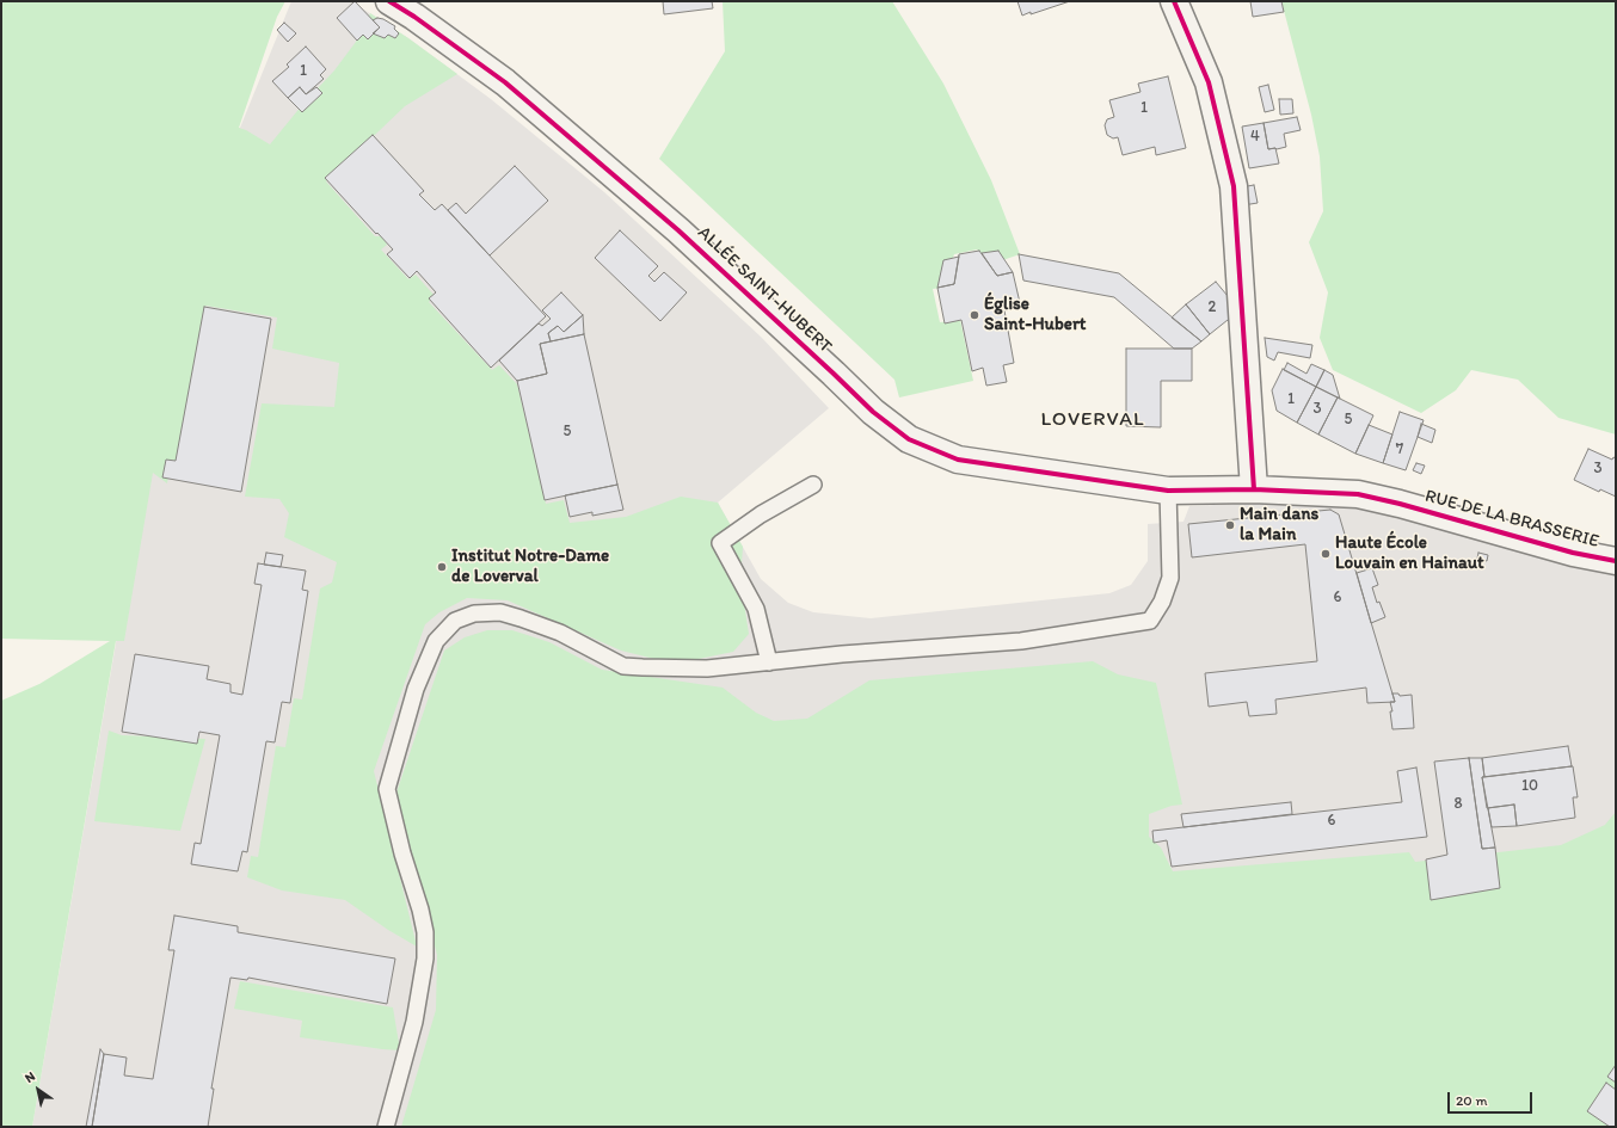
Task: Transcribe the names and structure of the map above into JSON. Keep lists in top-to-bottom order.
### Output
{
  "streets": {
    "street": ["ALLÉE SAINT-HUBERT", "RUE DE LA BRASSERIE"]
  },
  "crossings": [
    ["ALLÉE SAINT-HUBERT", "RUE DE LA BRASSERIE"]
  ],
  "districts": ["LOVERVAL"],
  "places": [
    "Église Saint-Hubert",
    "Main dans la Main",
    "Haute École Louvain en Hainaut",
    "Institut Notre-Dame de Loverval"
  ],
  "house_numbers": [
    "1",
    "1",
    "4",
    "2",
    "1",
    "3",
    "5",
    "5",
    "7",
    "3",
    "6",
    "10",
    "8",
    "6"
  ],
  "scale_bar": "20 m",
  "north": "top left"
}
